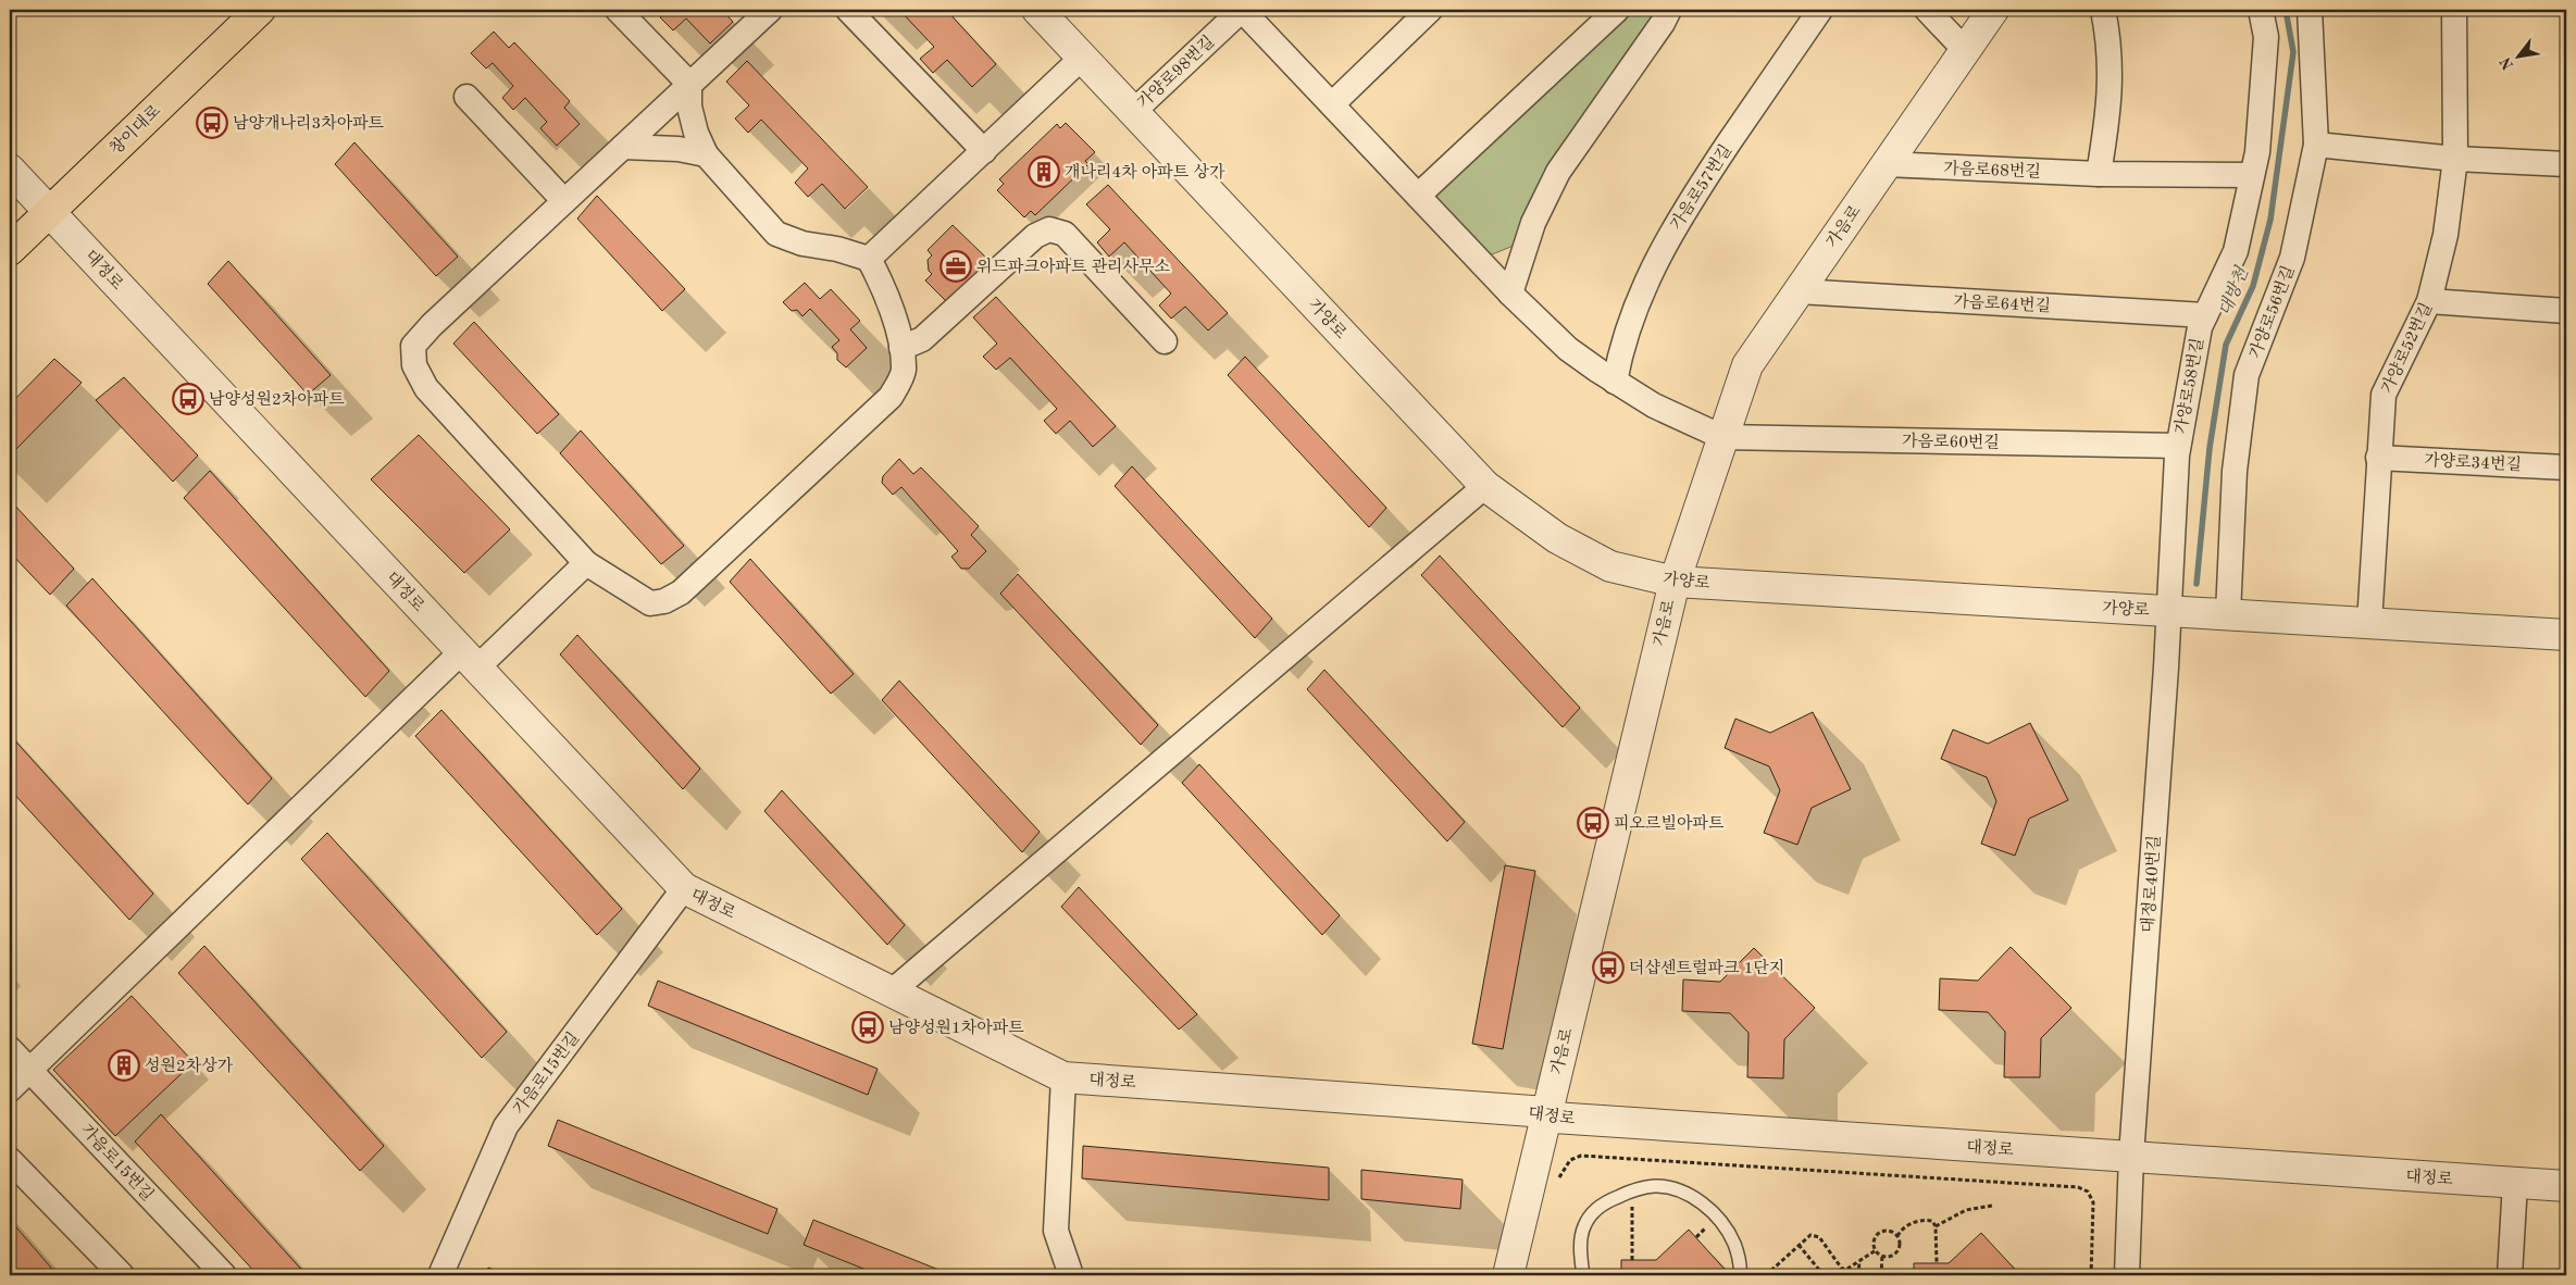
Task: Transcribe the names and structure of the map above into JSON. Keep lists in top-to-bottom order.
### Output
{
  "streets": {
    "main road": ["창이대로"],
    "street": [
      "가양로98번길",
      "가음로68번길",
      "가음로57번길",
      "가음로",
      "대정로",
      "가음로64번길",
      "가양로56번길",
      "가양로",
      "가양로52번길",
      "가양로58번길",
      "가음로60번길",
      "가양로34번길",
      "대정로40번길",
      "가음로15번길"
    ]
  },
  "crossings": [
    ["가양로98번길", "가양로"],
    ["창이대로", "대정로"],
    ["가음로68번길", "가음로"],
    ["가음로68번길", "가양로58번길"],
    ["가음로", "대정로"],
    ["가음로", "가음로64번길"],
    ["가음로", "가양로"],
    ["가음로", "가음로60번길"],
    ["대정로", "대정로40번길"],
    ["대정로", "가음로15번길"],
    ["가음로64번길", "가양로58번길"],
    ["가양로56번길", "가양로"],
    ["가양로", "가양로52번길"],
    ["가양로", "가양로58번길"],
    ["가양로", "대정로40번길"],
    ["가양로52번길", "가양로34번길"],
    ["가양로58번길", "가음로60번길"],
    ["가양로58번길", "대정로40번길"]
  ],
  "water": ["대방천"],
  "places": {
    "bus stop": [
      "남양개나리3차아파트",
      "남양성원2차아파트",
      "피오르빌아파트",
      "더샵센트럴파크 1단지",
      "남양성원1차아파트"
    ],
    "building": ["개나리4차 아파트 상가", "성원2차상가"],
    "office": ["위드파크아파트 관리사무소"]
  },
  "north": "bottom left"
}
